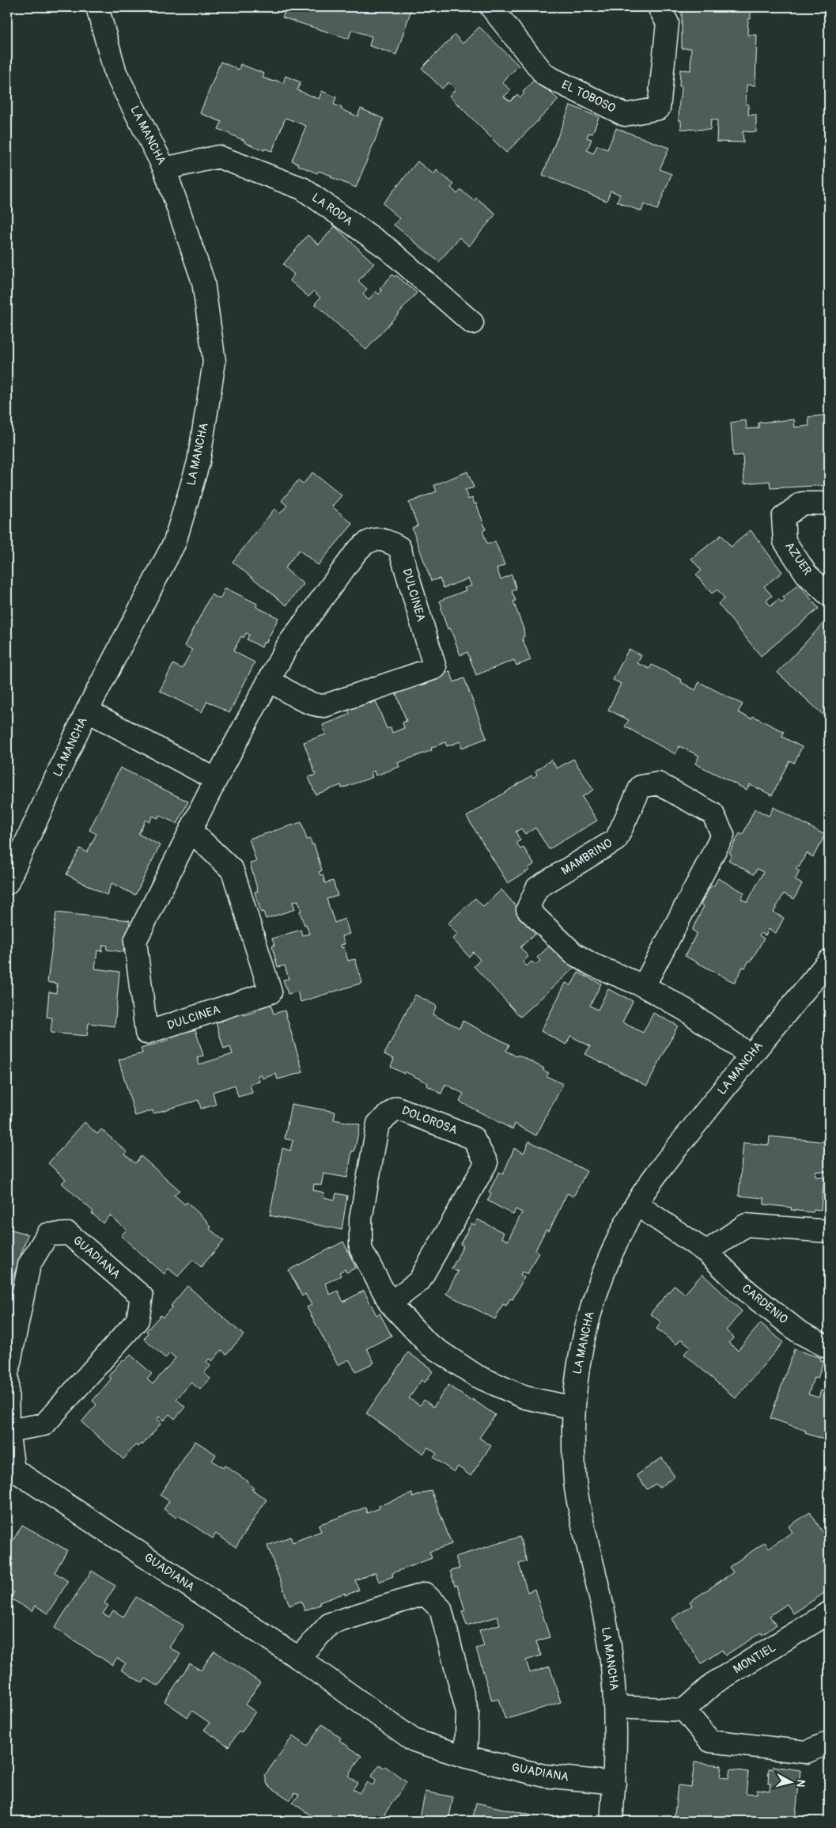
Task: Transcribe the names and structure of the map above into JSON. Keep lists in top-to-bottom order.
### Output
{
  "streets": {
    "street": [
      "EL TOBOSO",
      "LA MANCHA",
      "LA RODA",
      "AZUER",
      "DULCINEA",
      "MAMBRINO",
      "DOLOROSA",
      "GUADIANA",
      "CARDENIO",
      "MONTIEL"
    ]
  },
  "crossings": [
    ["LA MANCHA", "LA RODA"],
    ["LA MANCHA", "MAMBRINO"],
    ["LA MANCHA", "DOLOROSA"],
    ["LA MANCHA", "GUADIANA"],
    ["LA MANCHA", "CARDENIO"]
  ],
  "north": "right"
}
